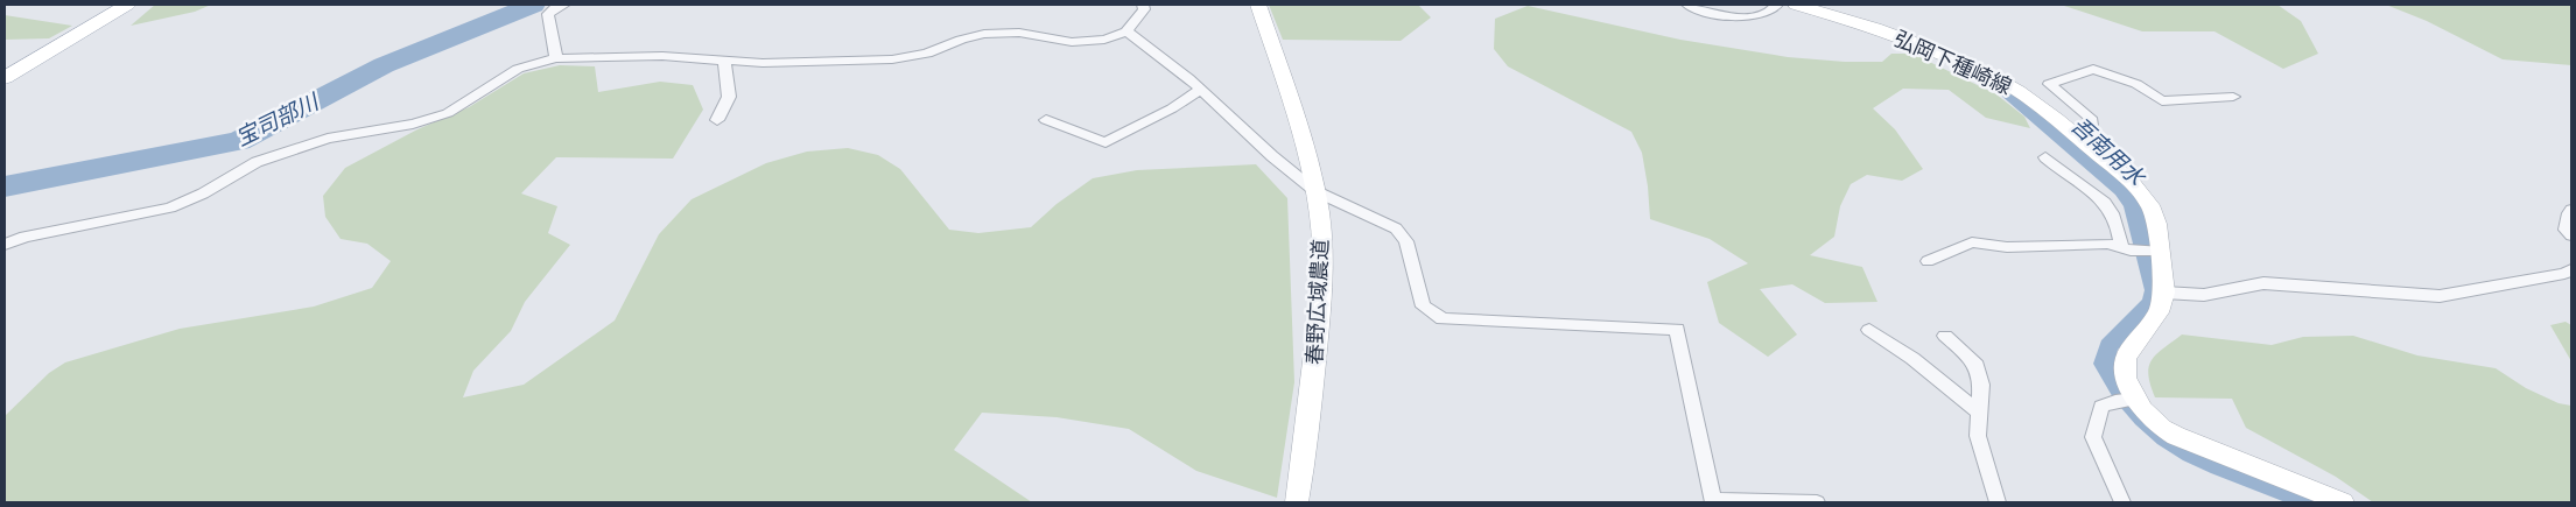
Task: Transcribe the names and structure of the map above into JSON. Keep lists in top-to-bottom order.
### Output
{
  "streets": {
    "main road": ["弘岡下種崎線", "春野広域農道"]
  },
  "water": ["宝司部川", "吾南用水"]
}
